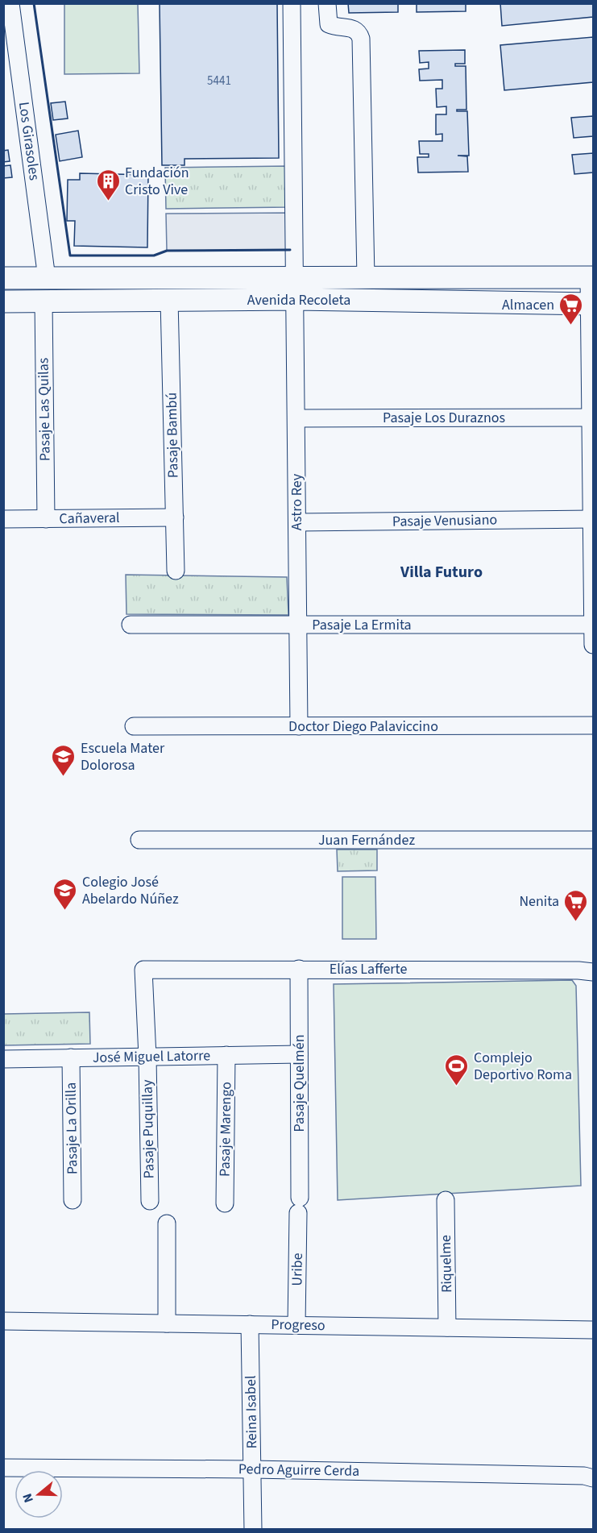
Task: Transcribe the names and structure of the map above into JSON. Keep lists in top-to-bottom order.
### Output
{
  "streets": {
    "main road": ["Avenida Recoleta"],
    "street": [
      "Los Girasoles",
      "Pasaje Las Quilas",
      "Pasaje Los Duraznos",
      "Pasaje Bambú",
      "Astro Rey",
      "Cañaveral",
      "Pasaje Venusiano",
      "Pasaje La Ermita",
      "Doctor Diego Palaviccino",
      "Juan Fernández",
      "Elías Lafferte",
      "José Miguel Latorre",
      "Pasaje Quelmén",
      "Pasaje La Orilla",
      "Pasaje Puquillay",
      "Pasaje Marengo",
      "Riquelme",
      "Uribe",
      "Progreso",
      "Reina Isabel",
      "Pedro Aguirre Cerda"
    ]
  },
  "crossings": [
    ["Los Girasoles", "Avenida Recoleta"],
    ["Avenida Recoleta", "Pasaje Las Quilas"],
    ["Avenida Recoleta", "Pasaje Bambú"],
    ["Avenida Recoleta", "Astro Rey"],
    ["Pasaje Las Quilas", "Cañaveral"],
    ["Pasaje Los Duraznos", "Astro Rey"],
    ["Pasaje Bambú", "Cañaveral"],
    ["Astro Rey", "Pasaje Venusiano"],
    ["Astro Rey", "Pasaje La Ermita"],
    ["Astro Rey", "Doctor Diego Palaviccino"],
    ["Elías Lafferte", "Pasaje Quelmén"],
    ["Elías Lafferte", "Pasaje Puquillay"],
    ["José Miguel Latorre", "Pasaje Quelmén"],
    ["José Miguel Latorre", "Pasaje La Orilla"],
    ["José Miguel Latorre", "Pasaje Puquillay"],
    ["José Miguel Latorre", "Pasaje Marengo"],
    ["Pasaje Quelmén", "Uribe"],
    ["Riquelme", "Progreso"],
    ["Uribe", "Progreso"],
    ["Progreso", "Reina Isabel"],
    ["Reina Isabel", "Pedro Aguirre Cerda"]
  ],
  "districts": ["Villa Futuro"],
  "places": {
    "building": ["Fundación Cristo Vive"],
    "supermarket": ["Almacen", "Nenita"],
    "school or university": ["Escuela Mater Dolorosa", "Colegio José Abelardo Núñez"],
    "sports": ["Complejo Deportivo Roma"]
  },
  "house_numbers": ["5441"],
  "north": "left"
}
